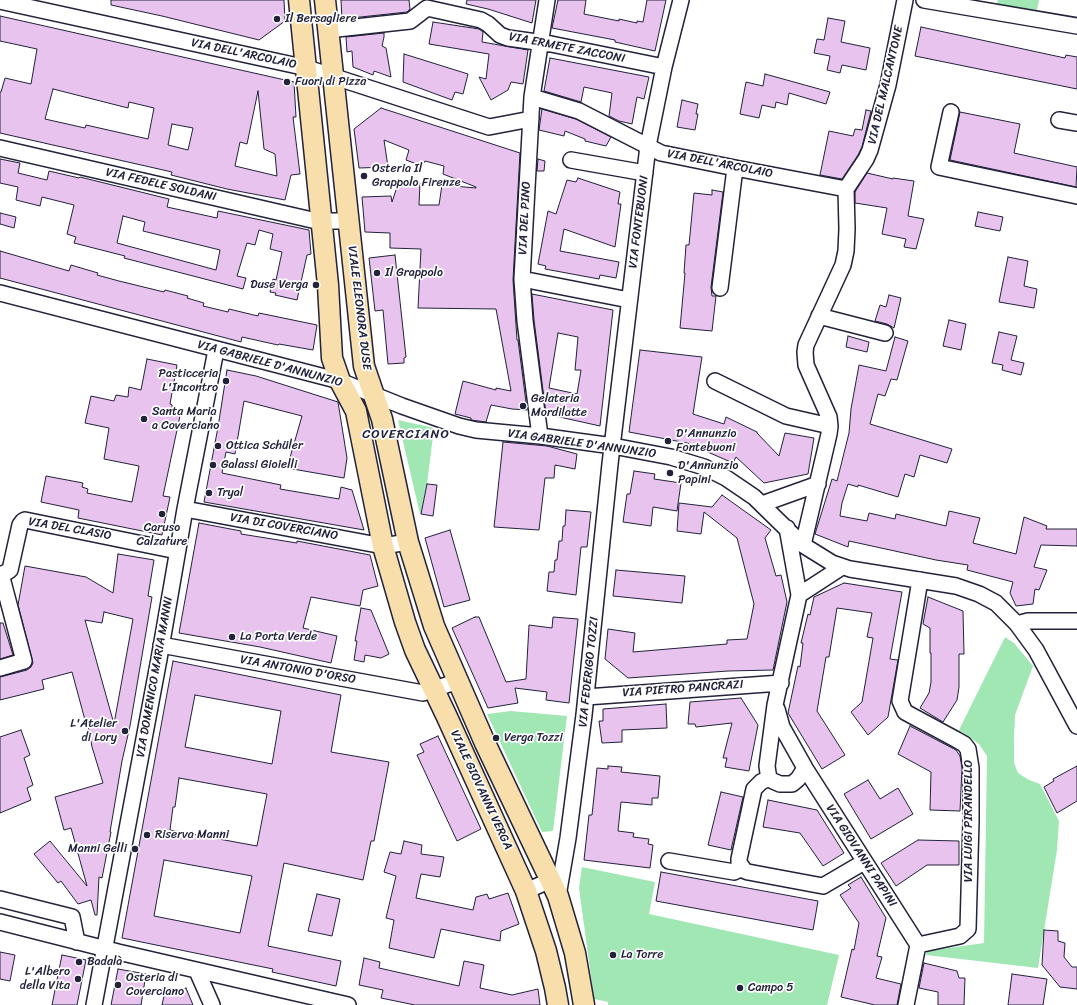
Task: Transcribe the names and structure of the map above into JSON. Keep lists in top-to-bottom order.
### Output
{
  "streets": {
    "main road": ["VIALE ELEONORA DUSE", "VIALE GIOVANNI VERGA"],
    "street": [
      "VIA ERMETE ZACCONI",
      "VIA DELL'ARCOLAIO",
      "VIA DEL MALCANTONE",
      "VIA FEDELE SOLDANI",
      "VIA DEL PINO",
      "VIA FONTEBUONI",
      "VIA GABRIELE D'ANNUNZIO",
      "VIA DI COVERCIANO",
      "VIA DEL CLASIO",
      "VIA ANTONIO D'ORSO",
      "VIA FEDERIGO TOZZI",
      "VIA DOMENICO MARIA MANNI",
      "VIA PIETRO PANCRAZI",
      "VIA LUIGI PIRANDELLO",
      "VIA GIOVANNI PAPINI"
    ]
  },
  "crossings": [
    ["VIA ERMETE ZACCONI", "VIA DEL PINO"],
    ["VIA ERMETE ZACCONI", "VIA FONTEBUONI"],
    ["VIA ERMETE ZACCONI", "VIALE ELEONORA DUSE"],
    ["VIA DELL'ARCOLAIO", "VIA DEL MALCANTONE"],
    ["VIA DELL'ARCOLAIO", "VIA DEL PINO"],
    ["VIA DELL'ARCOLAIO", "VIA FONTEBUONI"],
    ["VIA DELL'ARCOLAIO", "VIALE ELEONORA DUSE"],
    ["VIA DEL PINO", "VIA GABRIELE D'ANNUNZIO"],
    ["VIA FONTEBUONI", "VIA GABRIELE D'ANNUNZIO"],
    ["VIA FONTEBUONI", "VIA FEDERIGO TOZZI"],
    ["VIALE ELEONORA DUSE", "VIA GABRIELE D'ANNUNZIO"],
    ["VIALE ELEONORA DUSE", "VIALE GIOVANNI VERGA"],
    ["VIA GABRIELE D'ANNUNZIO", "VIA FEDERIGO TOZZI"],
    ["VIA GABRIELE D'ANNUNZIO", "VIA DOMENICO MARIA MANNI"],
    ["VIA GABRIELE D'ANNUNZIO", "VIALE GIOVANNI VERGA"],
    ["VIA GABRIELE D'ANNUNZIO", "VIA LUIGI PIRANDELLO"],
    ["VIA DI COVERCIANO", "VIA DOMENICO MARIA MANNI"],
    ["VIA DI COVERCIANO", "VIALE GIOVANNI VERGA"],
    ["VIA DEL CLASIO", "VIA DOMENICO MARIA MANNI"],
    ["VIA ANTONIO D'ORSO", "VIA DOMENICO MARIA MANNI"],
    ["VIA ANTONIO D'ORSO", "VIALE GIOVANNI VERGA"],
    ["VIA FEDERIGO TOZZI", "VIA PIETRO PANCRAZI"],
    ["VIA FEDERIGO TOZZI", "VIALE GIOVANNI VERGA"],
    ["VIA LUIGI PIRANDELLO", "VIA GIOVANNI PAPINI"]
  ],
  "districts": ["COVERCIANO"],
  "places": [
    "Il Bersagliere",
    "Fuori di Pizza",
    "Osteria Il Grappolo Firenze",
    "Il Grappolo",
    "Duse Verga",
    "Pasticceria L'Incontro",
    "Gelateria Mordilatte",
    "Santa Maria a Coverciano",
    "D'Annunzio Fontebuoni",
    "Ottica Schüler",
    "Galassi Gioielli",
    "D'Annunzio Papini",
    "Tryal",
    "Caruso Calzature",
    "La Porta Verde",
    "L'Atelier di Lory",
    "Verga Tozzi",
    "Riserva Manni",
    "Manni Gelli",
    "La Torre",
    "Badalà",
    "L'Albero della Vita",
    "Osteria di Coverciano",
    "Campo 5"
  ]
}
